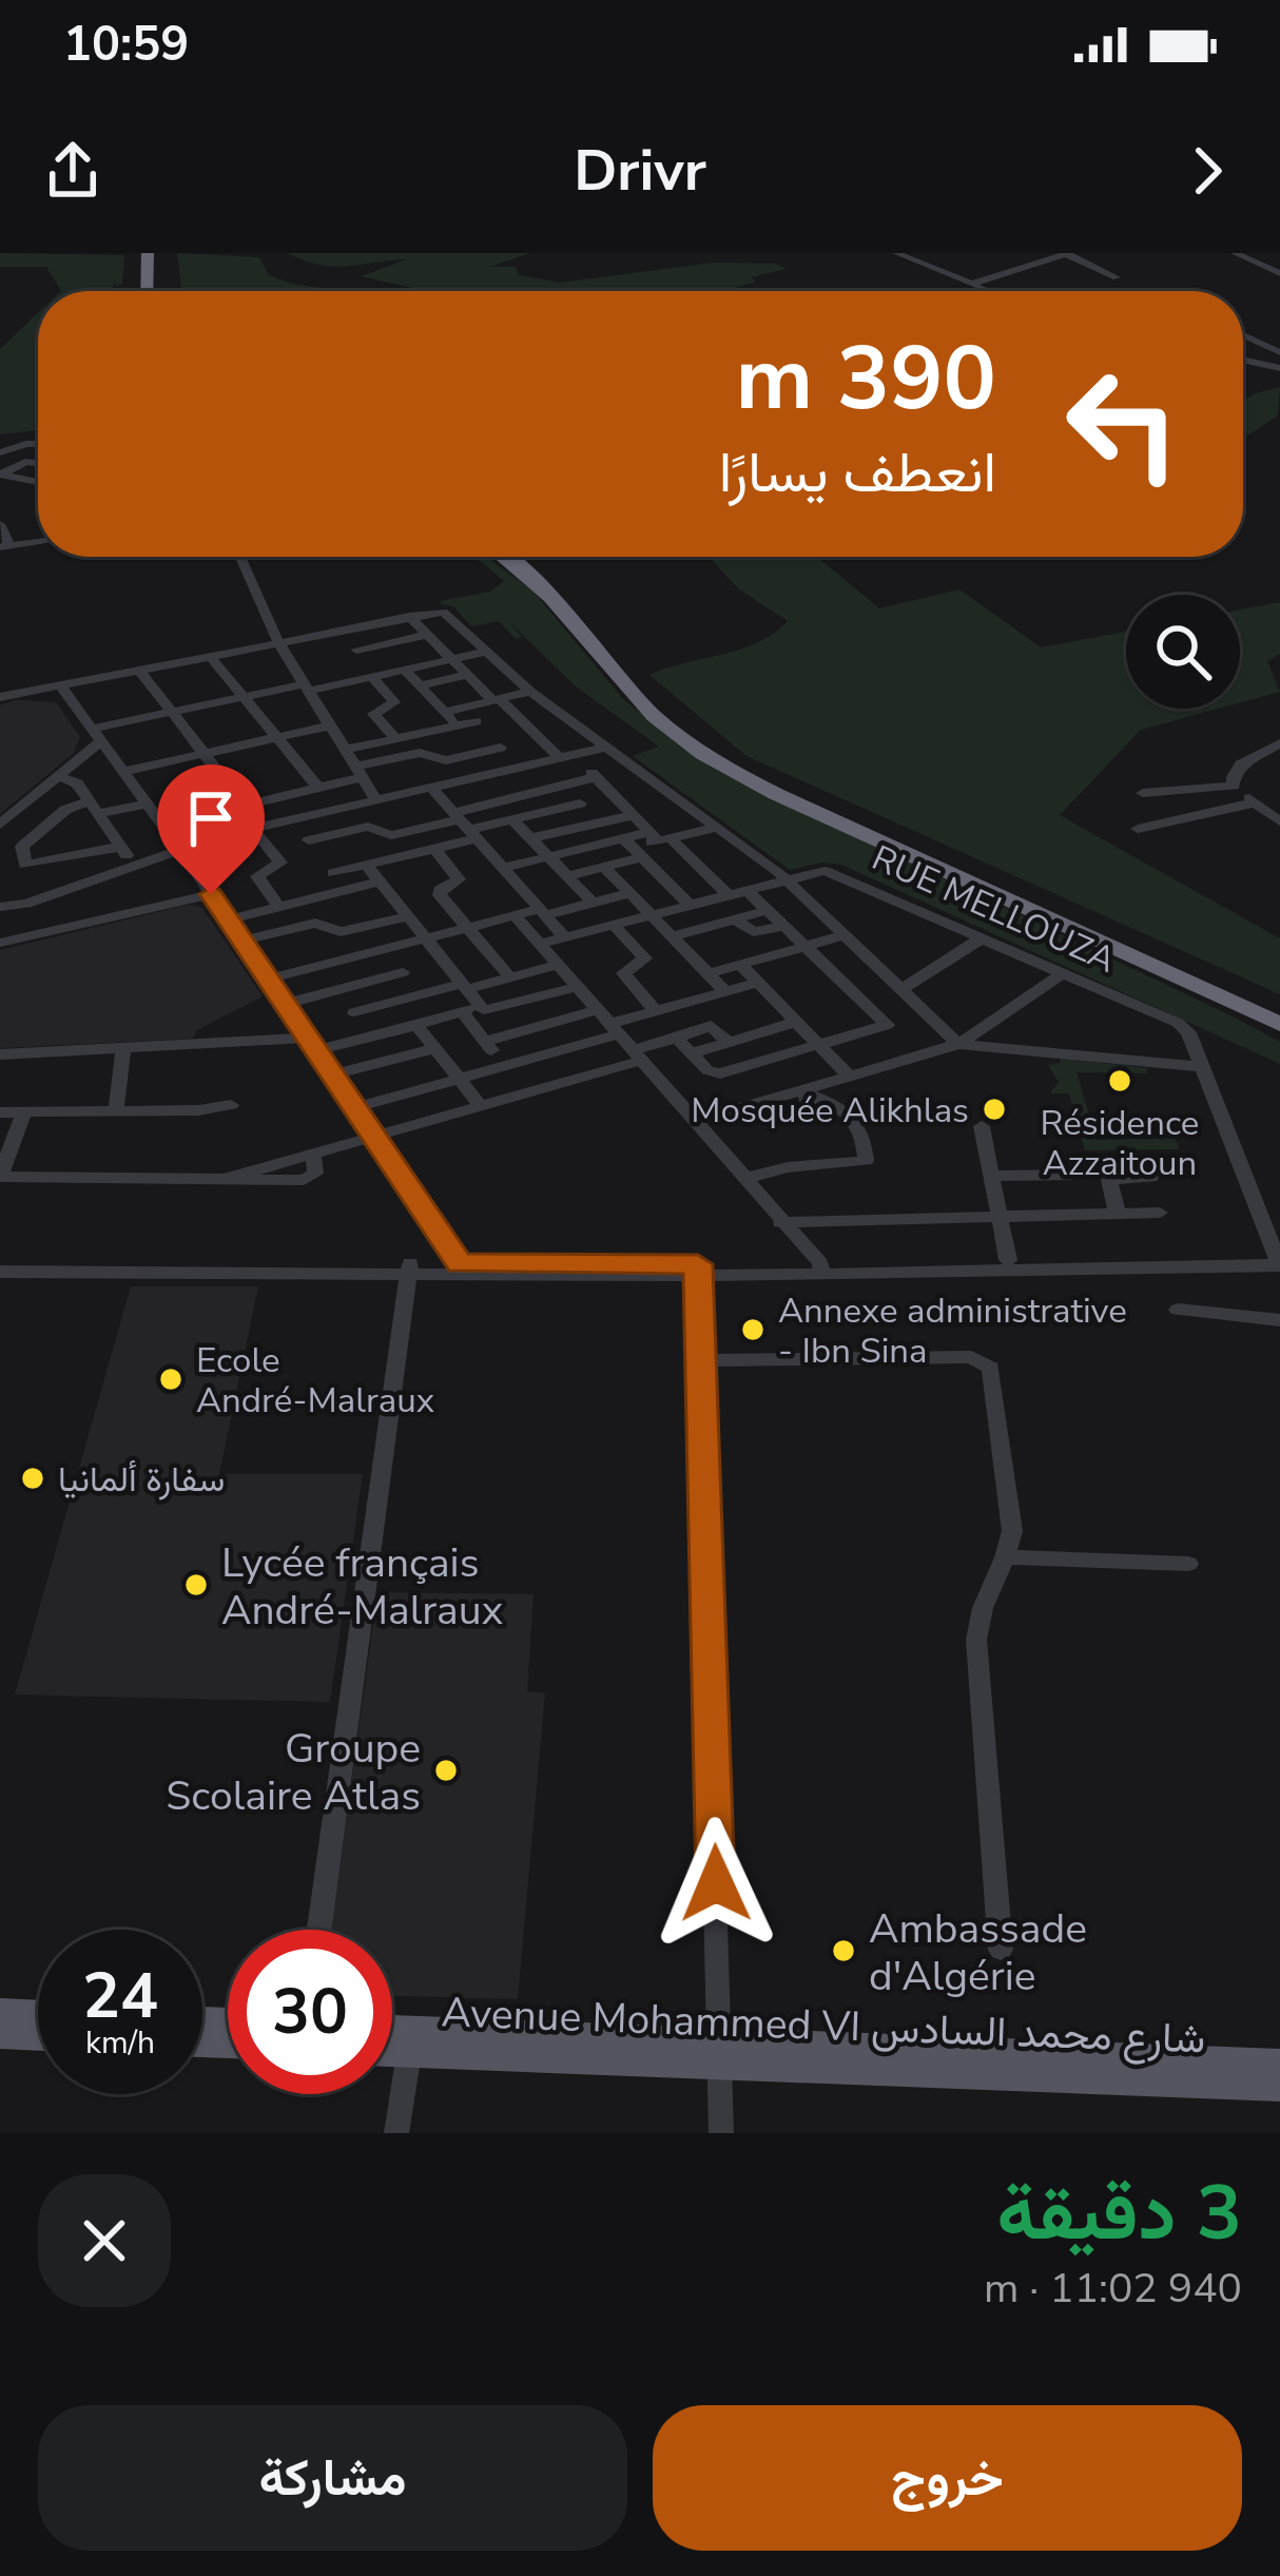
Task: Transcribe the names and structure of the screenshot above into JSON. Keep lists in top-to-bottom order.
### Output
{
  "streets": {
    "main road": ["Avenue Mohammed VI شارع محمد السادس"],
    "street": ["RUE MELLOUZA"]
  },
  "places": [
    "Résidence Azzaitoun",
    "Mosquée Alikhlas",
    "Annexe administrative - Ibn Sina",
    "Ecole André-Malraux",
    "سفارة ألمانيا",
    "Lycée français André-Malraux",
    "Groupe Scolaire Atlas",
    "Ambassade d'Algérie"
  ],
  "page": {
    "status": "10:59",
    "header": "Drivr",
    "turn": ["390 m", "انعطف يسارًا"],
    "speed": "24 km/h",
    "limit": "30",
    "heading": ["3 دقيقة", "940 m · 11:02"],
    "buttons": ["خروج", "مشاركة"]
  }
}
